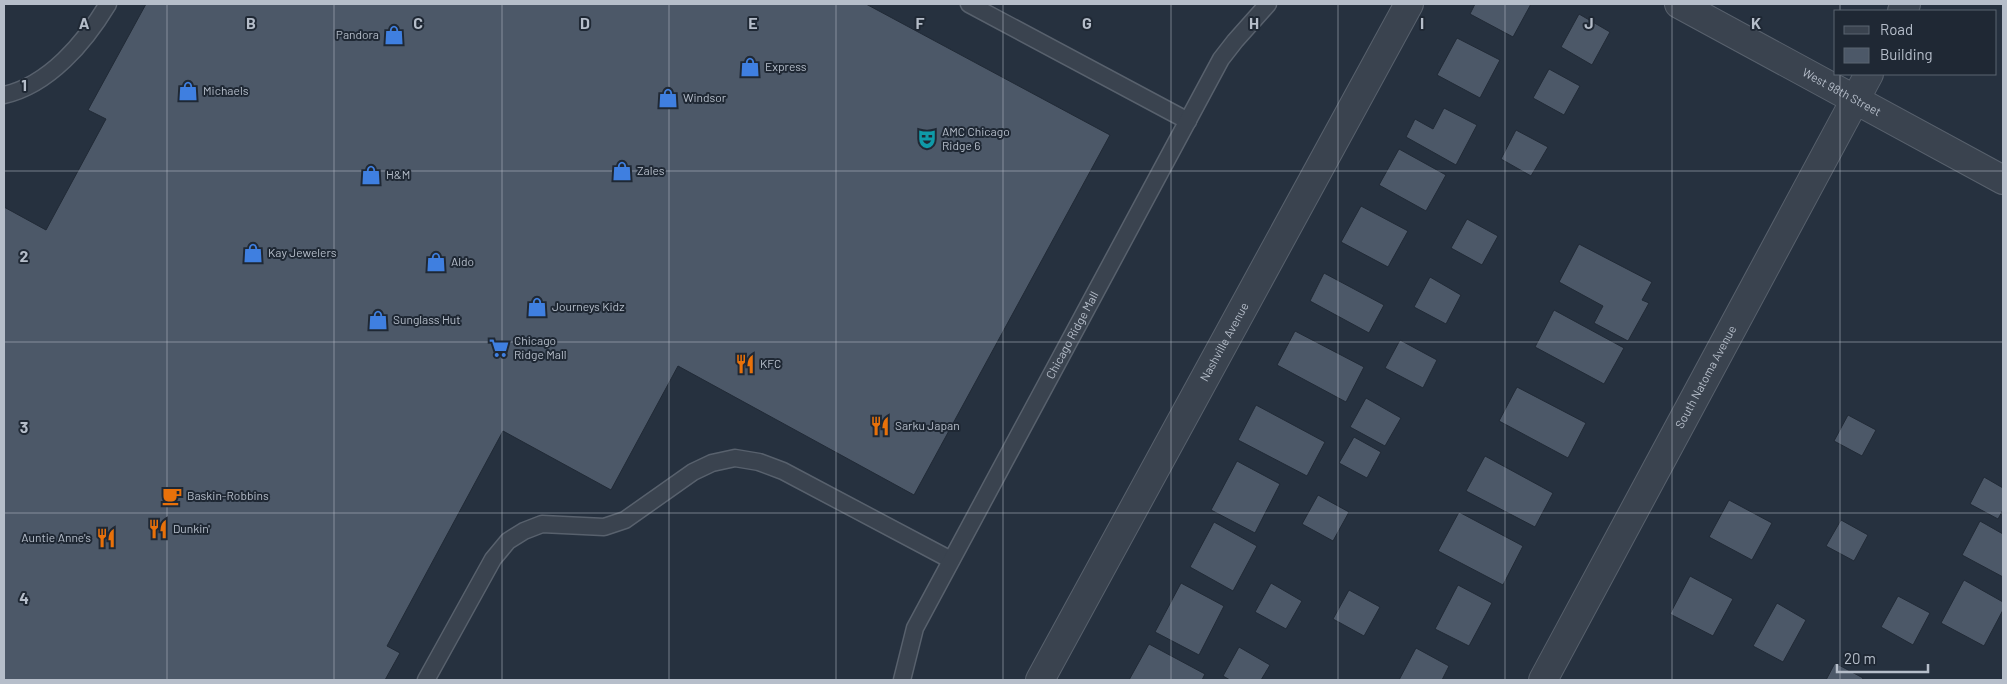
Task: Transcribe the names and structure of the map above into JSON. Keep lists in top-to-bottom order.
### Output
{
  "streets": {
    "street": ["West 98th Street", "Nashville Avenue", "South Natoma Avenue"],
    "lane": ["Chicago Ridge Mall"]
  },
  "crossings": [
    ["West 98th Street", "South Natoma Avenue"]
  ],
  "places": {
    "shop": [
      "Pandora",
      "Express",
      "Michaels",
      "Windsor",
      "Zales",
      "H&M",
      "Kay Jewelers",
      "Aldo",
      "Journeys Kidz",
      "Sunglass Hut"
    ],
    "theatre": ["AMC Chicago Ridge 6"],
    "supermarket": ["Chicago Ridge Mall"],
    "restaurant": [
      "KFC",
      "Sarku Japan",
      "Dunkin'",
      "Auntie Anne's"
    ],
    "cafe": ["Baskin-Robbins"]
  },
  "legend": ["Road", "Building"],
  "scale_bar": "20 m",
  "grid": {
    "columns": [
      "A",
      "B",
      "C",
      "D",
      "E",
      "F",
      "G",
      "H",
      "I",
      "J",
      "K"
    ],
    "rows": [
      "1",
      "2",
      "3",
      "4"
    ]
  }
}
